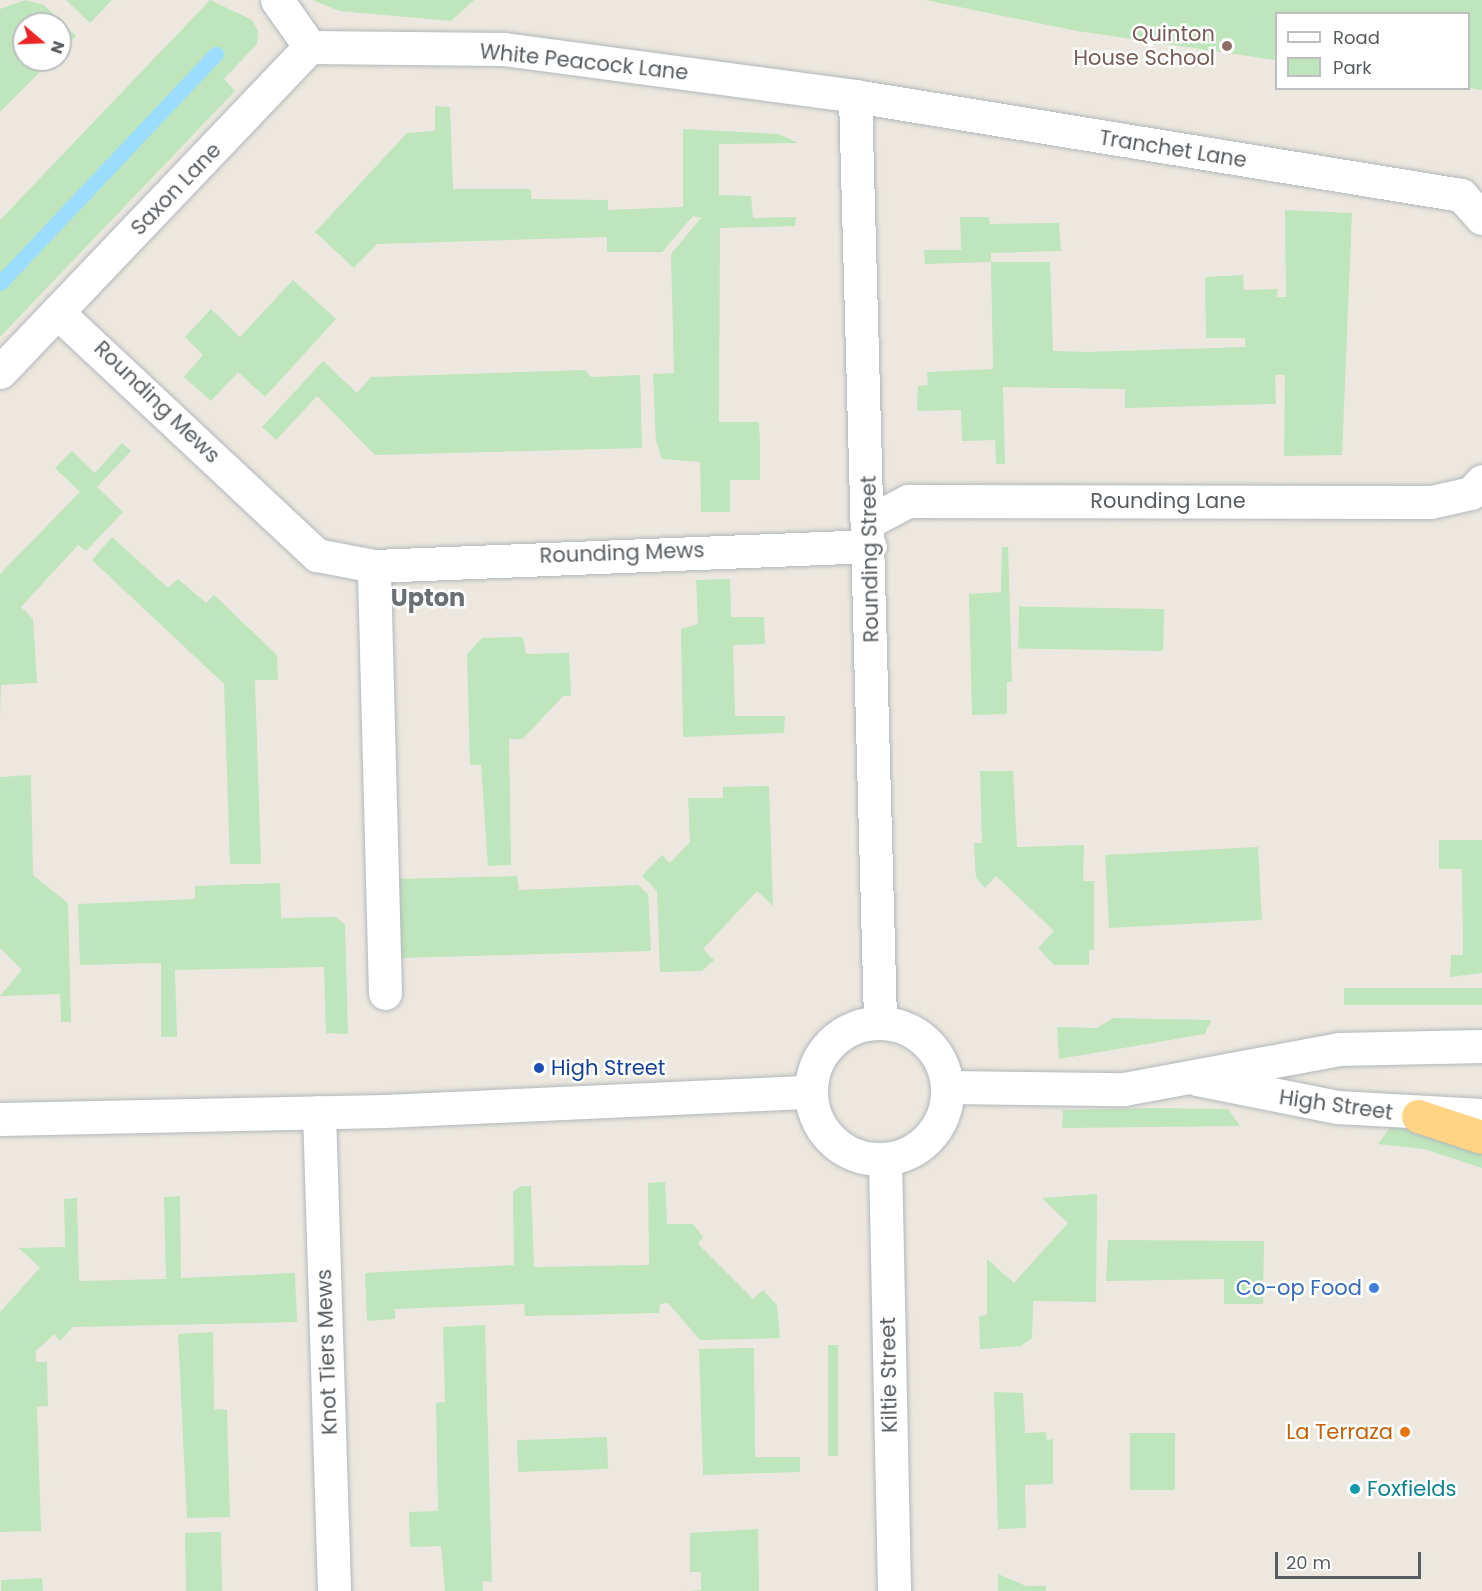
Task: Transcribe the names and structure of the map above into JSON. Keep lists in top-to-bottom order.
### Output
{
  "streets": {
    "street": [
      "White Peacock Lane",
      "Tranchet Lane",
      "Saxon Lane",
      "Rounding Mews",
      "Rounding Lane",
      "Rounding Street",
      "High Street",
      "Knot Tiers Mews",
      "Kiltie Street"
    ]
  },
  "crossings": [
    ["White Peacock Lane", "Tranchet Lane"],
    ["White Peacock Lane", "Saxon Lane"],
    ["White Peacock Lane", "Rounding Street"],
    ["Tranchet Lane", "Rounding Street"],
    ["Saxon Lane", "Rounding Mews"],
    ["Rounding Mews", "Rounding Lane"],
    ["Rounding Mews", "Rounding Street"],
    ["Rounding Lane", "Rounding Street"],
    ["Rounding Street", "High Street"],
    ["Rounding Street", "Kiltie Street"],
    ["High Street", "Kiltie Street"]
  ],
  "districts": ["Upton"],
  "places": [
    "Quinton House School",
    "High Street",
    "Co-op Food",
    "La Terraza",
    "Foxfields"
  ],
  "legend": ["Road", "Park"],
  "scale_bar": "20 m",
  "north": "right"
}
